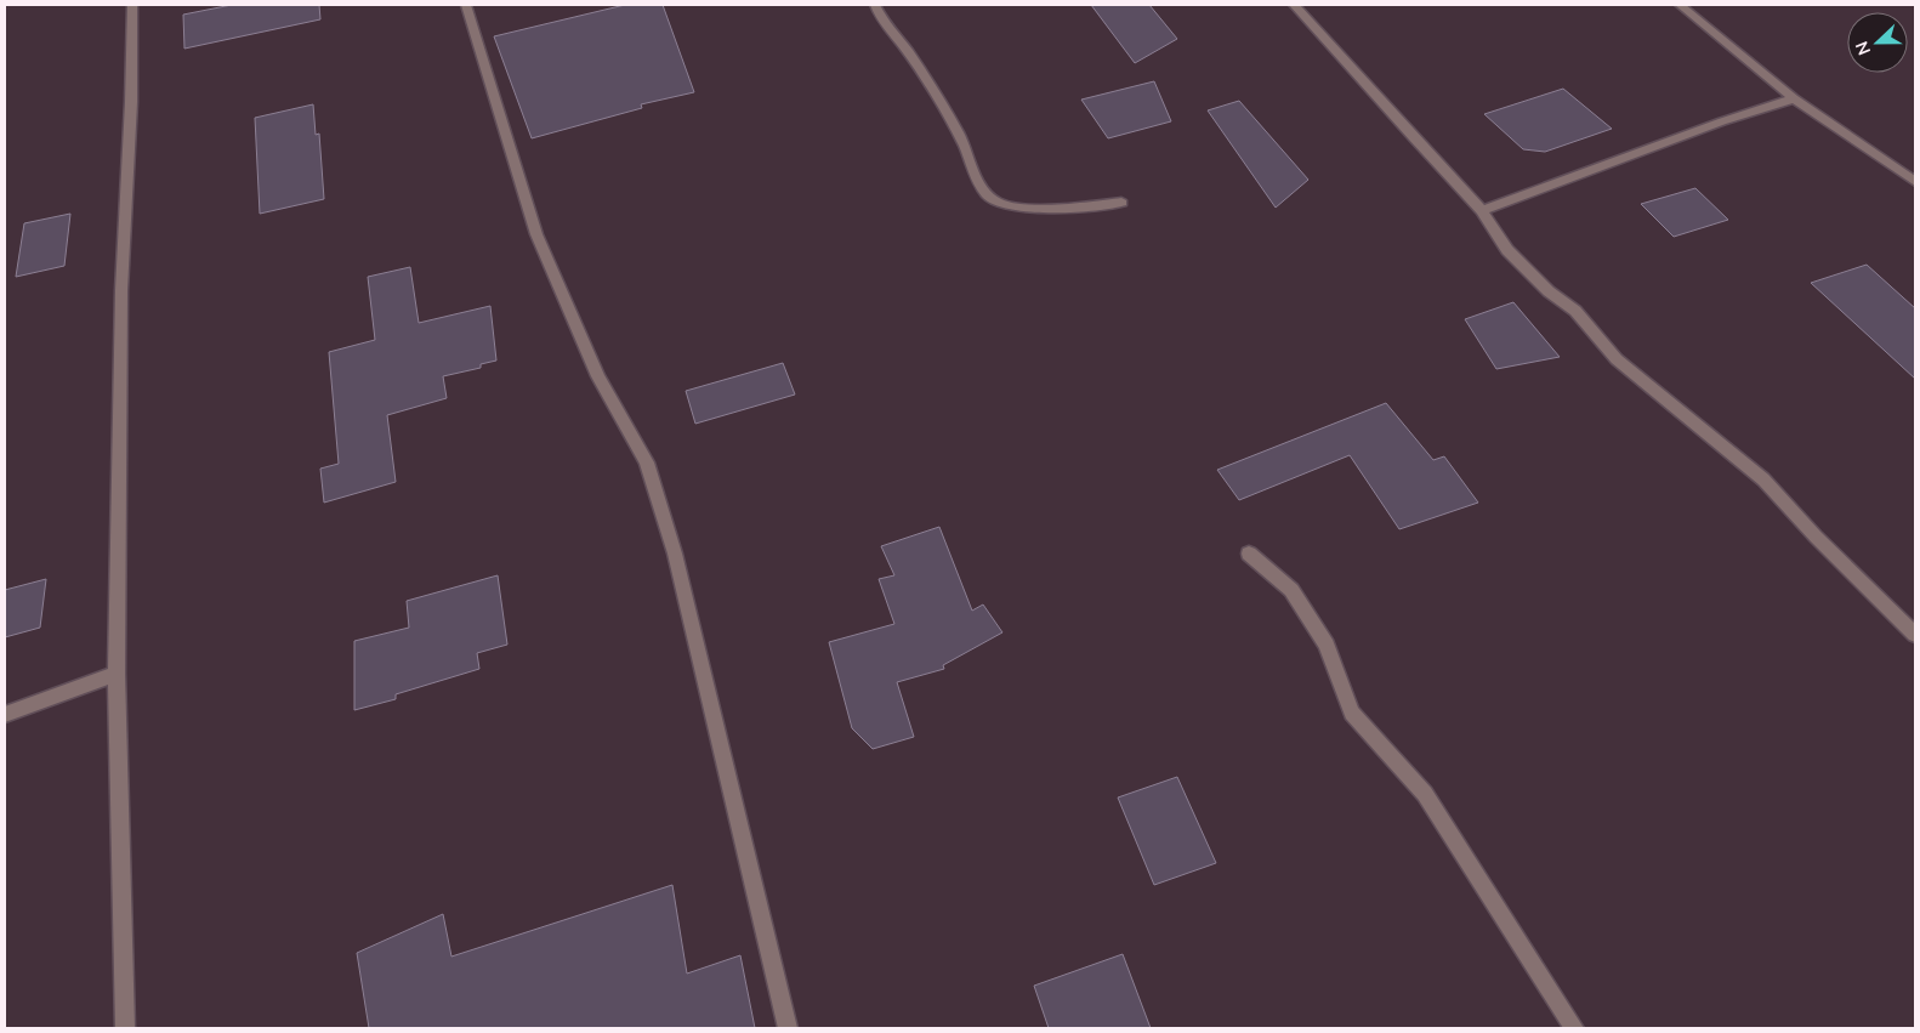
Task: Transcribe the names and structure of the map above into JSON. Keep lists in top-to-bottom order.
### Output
{
  "north": "left"
}
